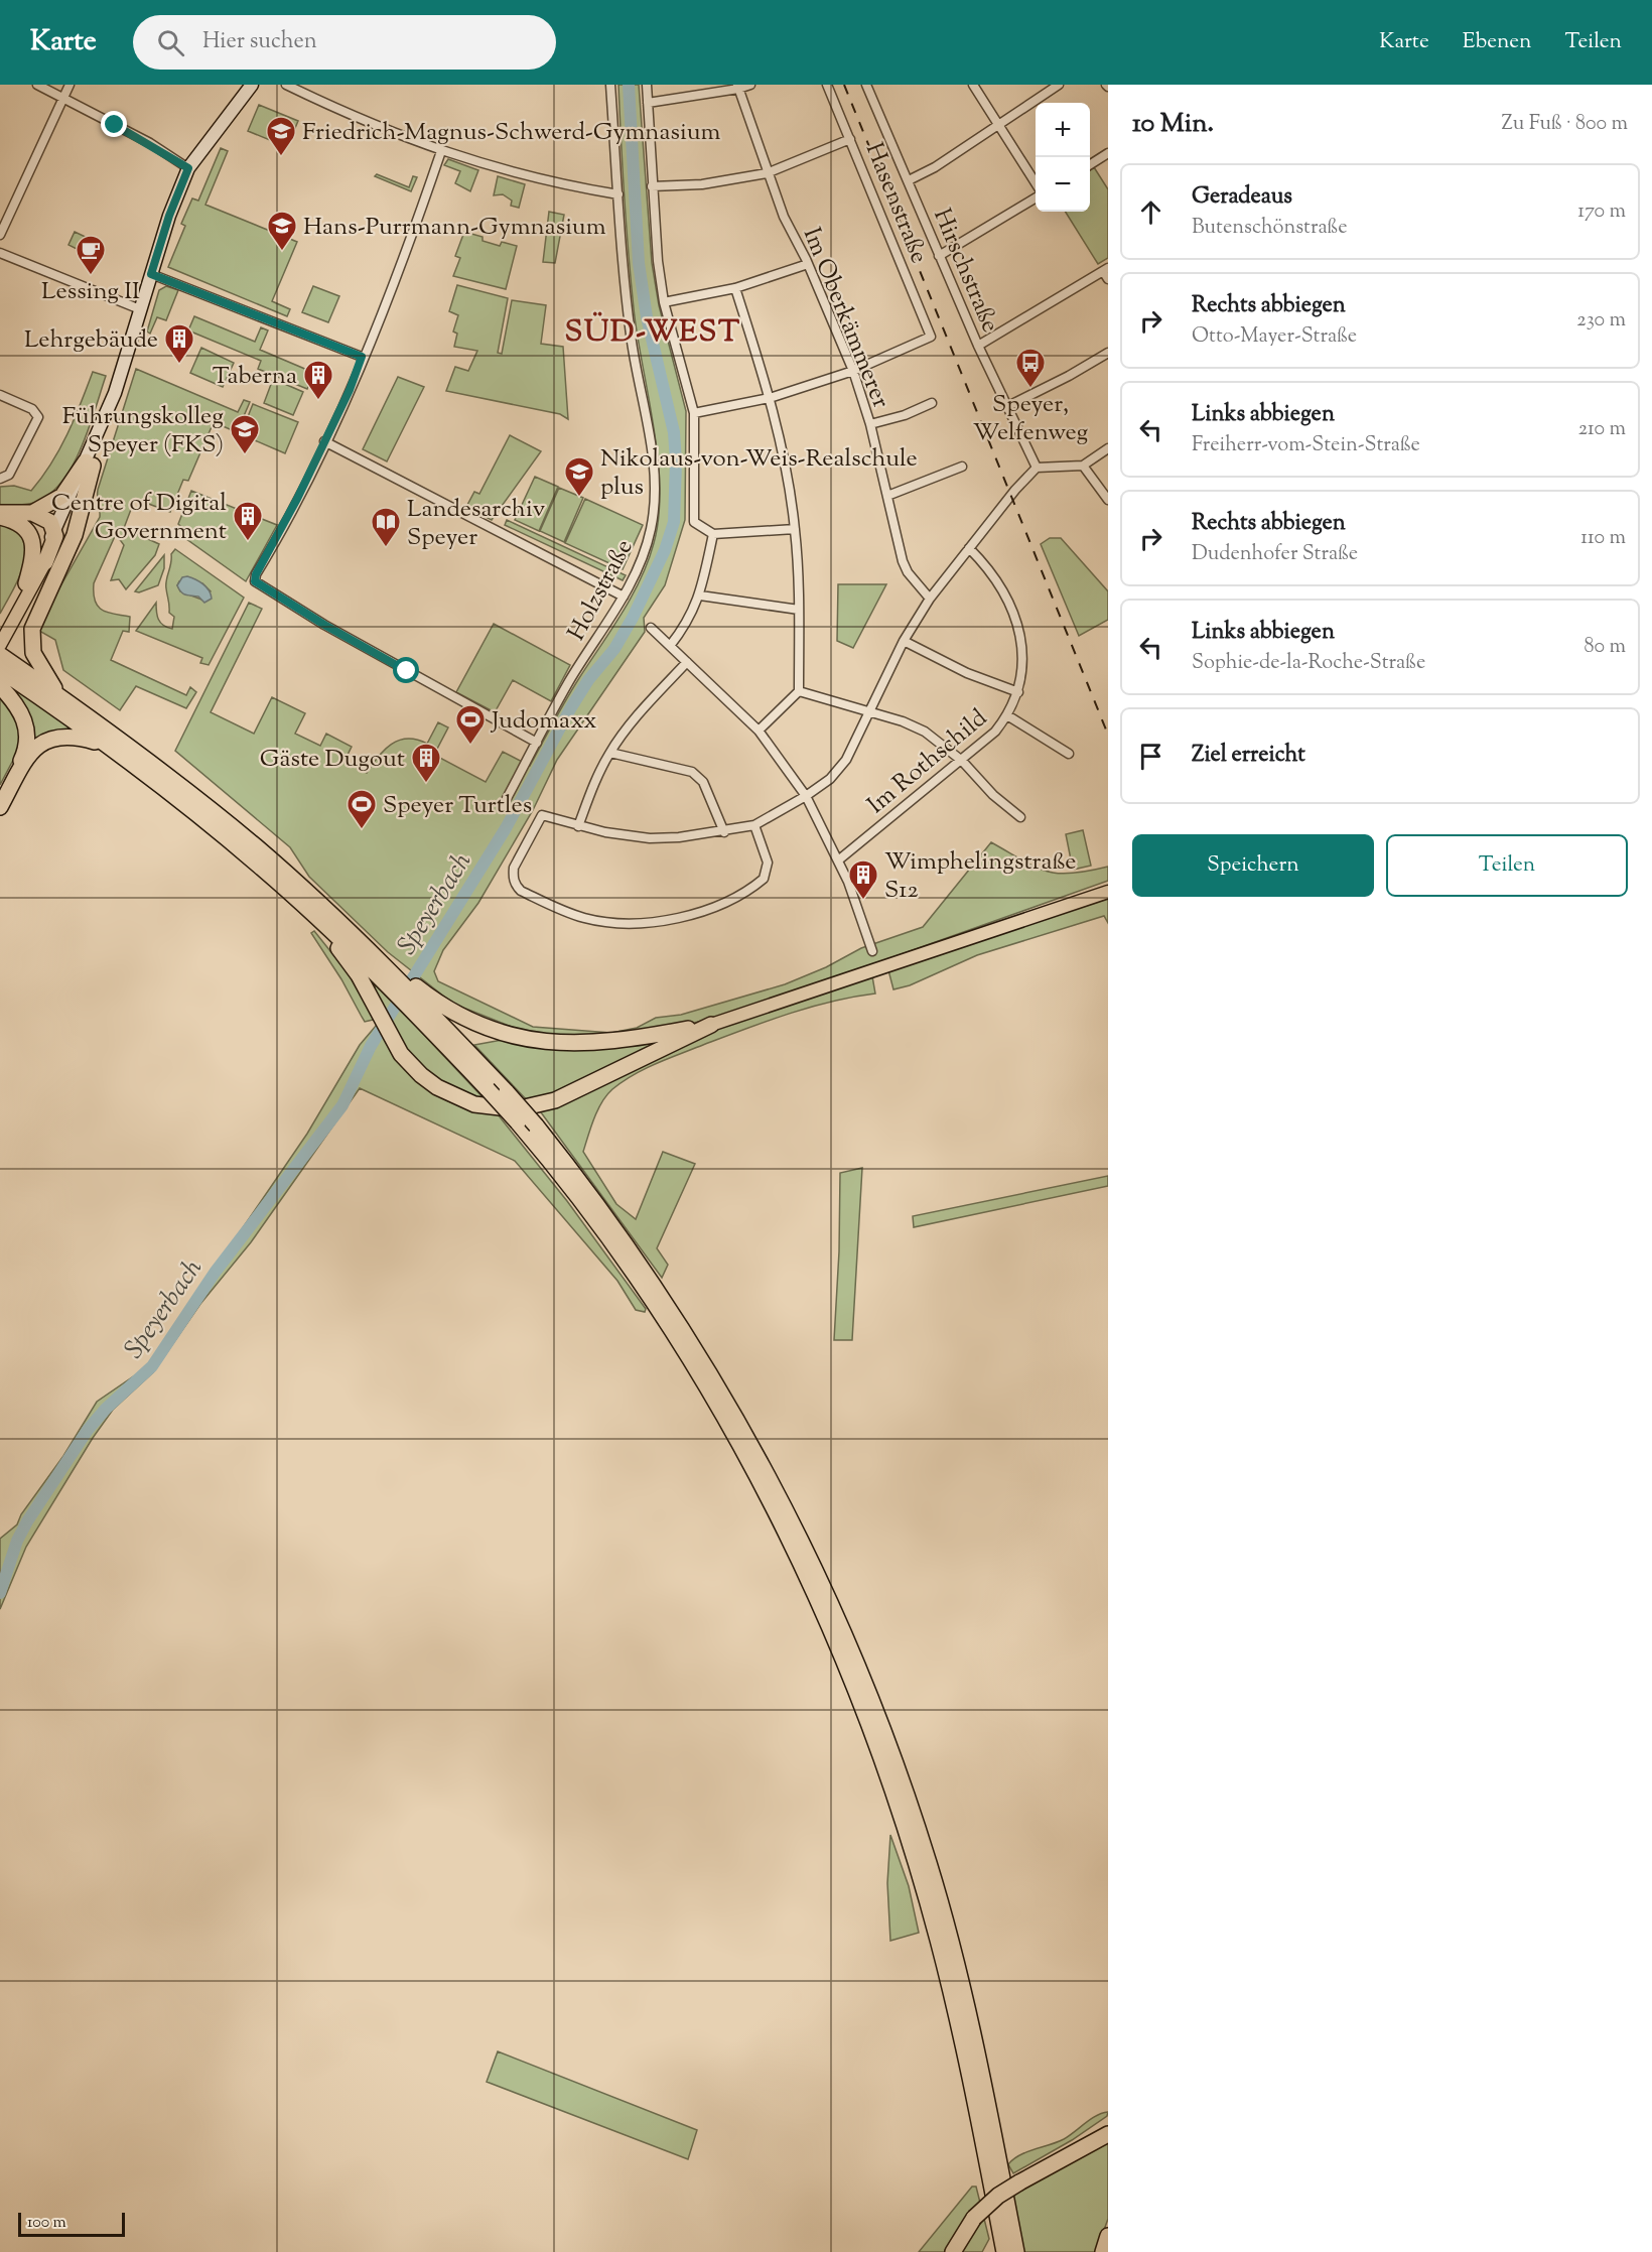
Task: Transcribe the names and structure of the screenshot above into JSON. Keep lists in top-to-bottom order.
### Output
{
  "streets": {
    "street": [
      "Hasenstraße",
      "Hirschstraße",
      "Im Oberkämmerer",
      "Holzstraße",
      "Im Rothschild"
    ]
  },
  "crossings": [
    ["Hasenstraße", "Im Oberkämmerer"]
  ],
  "districts": ["SÜD-WEST"],
  "water": ["Speyerbach"],
  "places": {
    "school or university": [
      "Friedrich-Magnus-Schwerd-Gymnasium",
      "Hans-Purrmann-Gymnasium",
      "Führungskolleg Speyer (FKS)",
      "Nikolaus-von-Weis-Realschule plus"
    ],
    "cafe": ["Lessing II"],
    "building": [
      "Lehrgebäude",
      "Taberna",
      "Centre of Digital Government",
      "Gäste Dugout",
      "Wimphelingstraße S12"
    ],
    "bus stop": ["Speyer, Welfenweg"],
    "library": ["Landesarchiv Speyer"],
    "sports": ["Judomaxx", "Speyer Turtles"]
  },
  "scale_bar": "100 m",
  "page": {
    "header": "Karte",
    "search": "Hier suchen",
    "nav": ["Karte", "Ebenen", "Teilen"],
    "heading": ["10 Min.", "Zu Fuß · 800 m"],
    "map_buttons": ["+", "−"],
    "list": [
      ["Geradeaus", "Butenschönstraße", "170 m"],
      ["Rechts abbiegen", "Otto-Mayer-Straße", "230 m"],
      ["Links abbiegen", "Freiherr-vom-Stein-Straße", "210 m"],
      ["Rechts abbiegen", "Dudenhofer Straße", "110 m"],
      ["Links abbiegen", "Sophie-de-la-Roche-Straße", "80 m"],
      "Ziel erreicht"
    ],
    "buttons": ["Speichern", "Teilen"],
    "scale": "100 m"
  }
}
